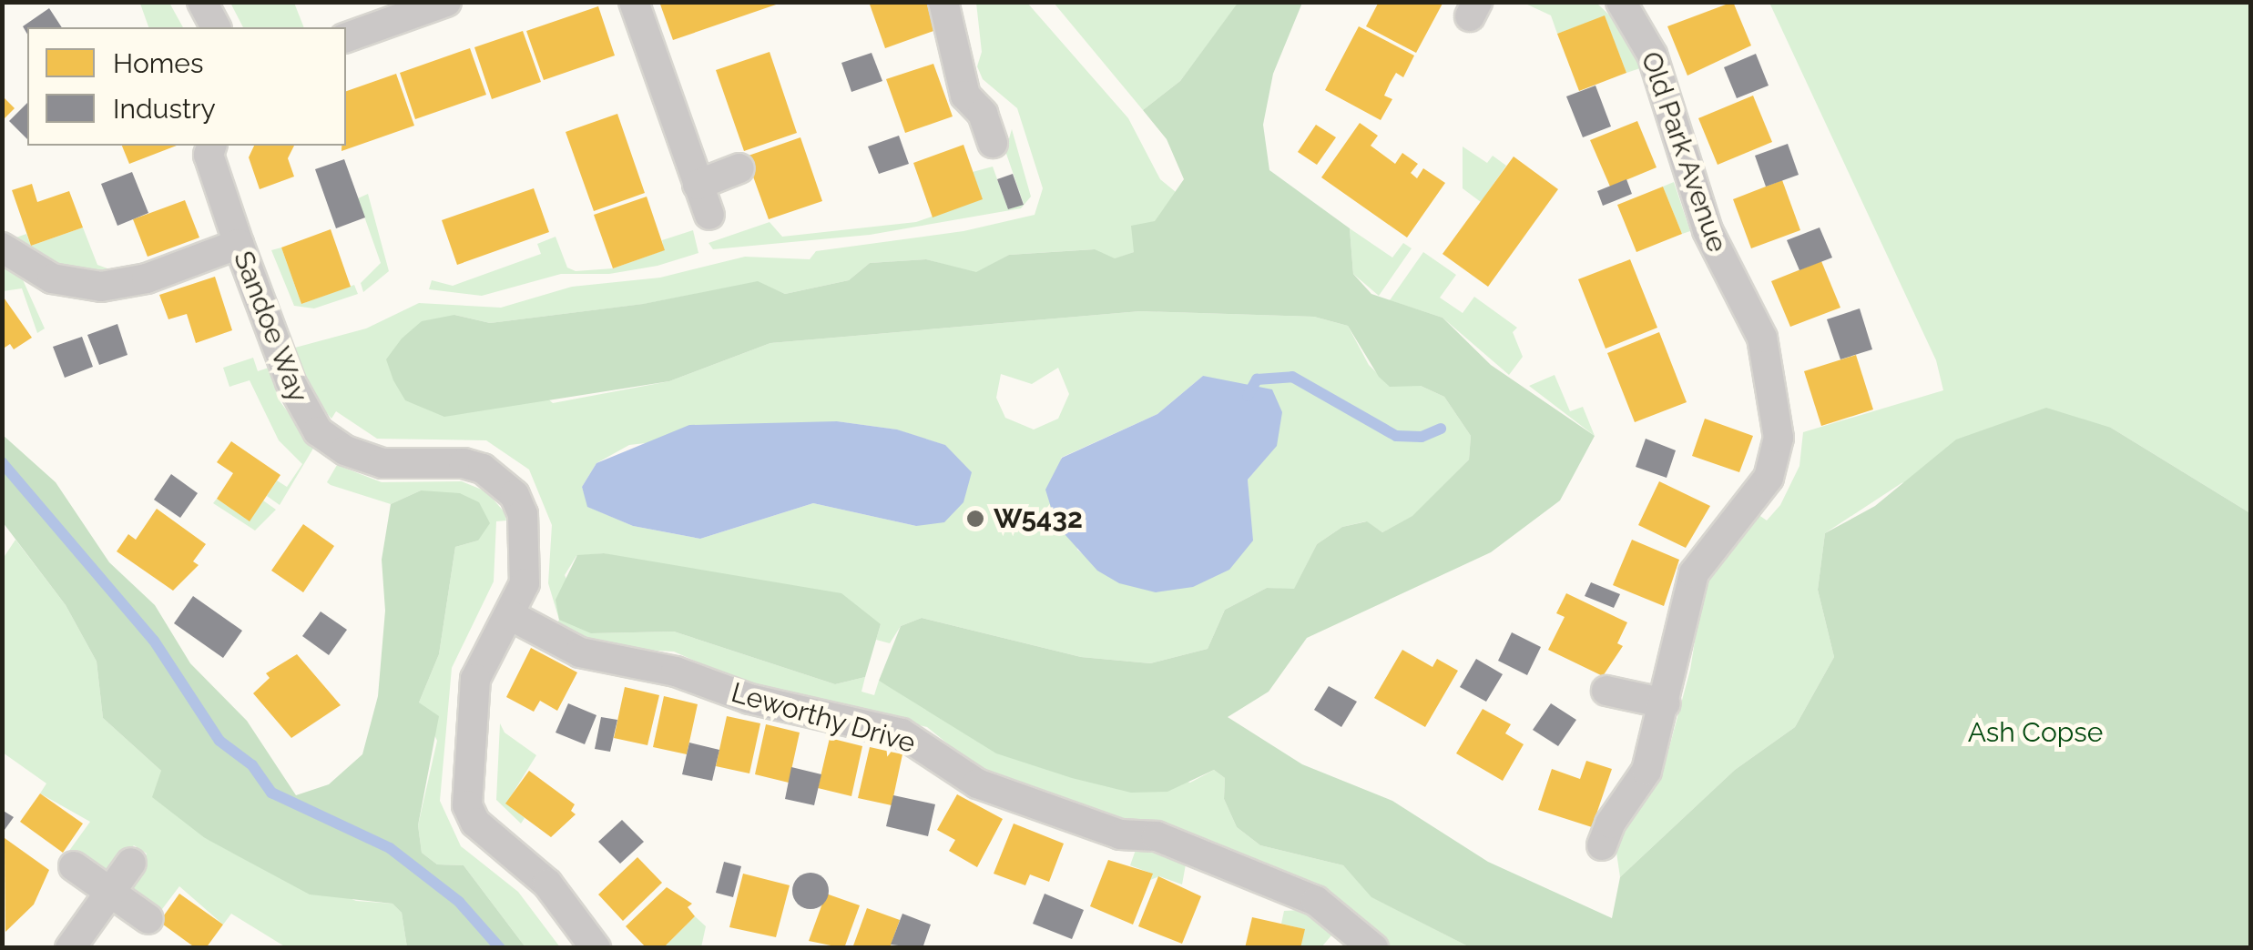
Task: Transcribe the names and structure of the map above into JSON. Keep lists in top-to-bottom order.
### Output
{
  "streets": {
    "street": ["Old Park Avenue", "Sandoe Way", "Leworthy Drive"]
  },
  "crossings": [
    ["Sandoe Way", "Leworthy Drive"]
  ],
  "parks": ["Ash Copse"],
  "places": ["W5432"],
  "legend": ["Homes", "Industry"]
}
